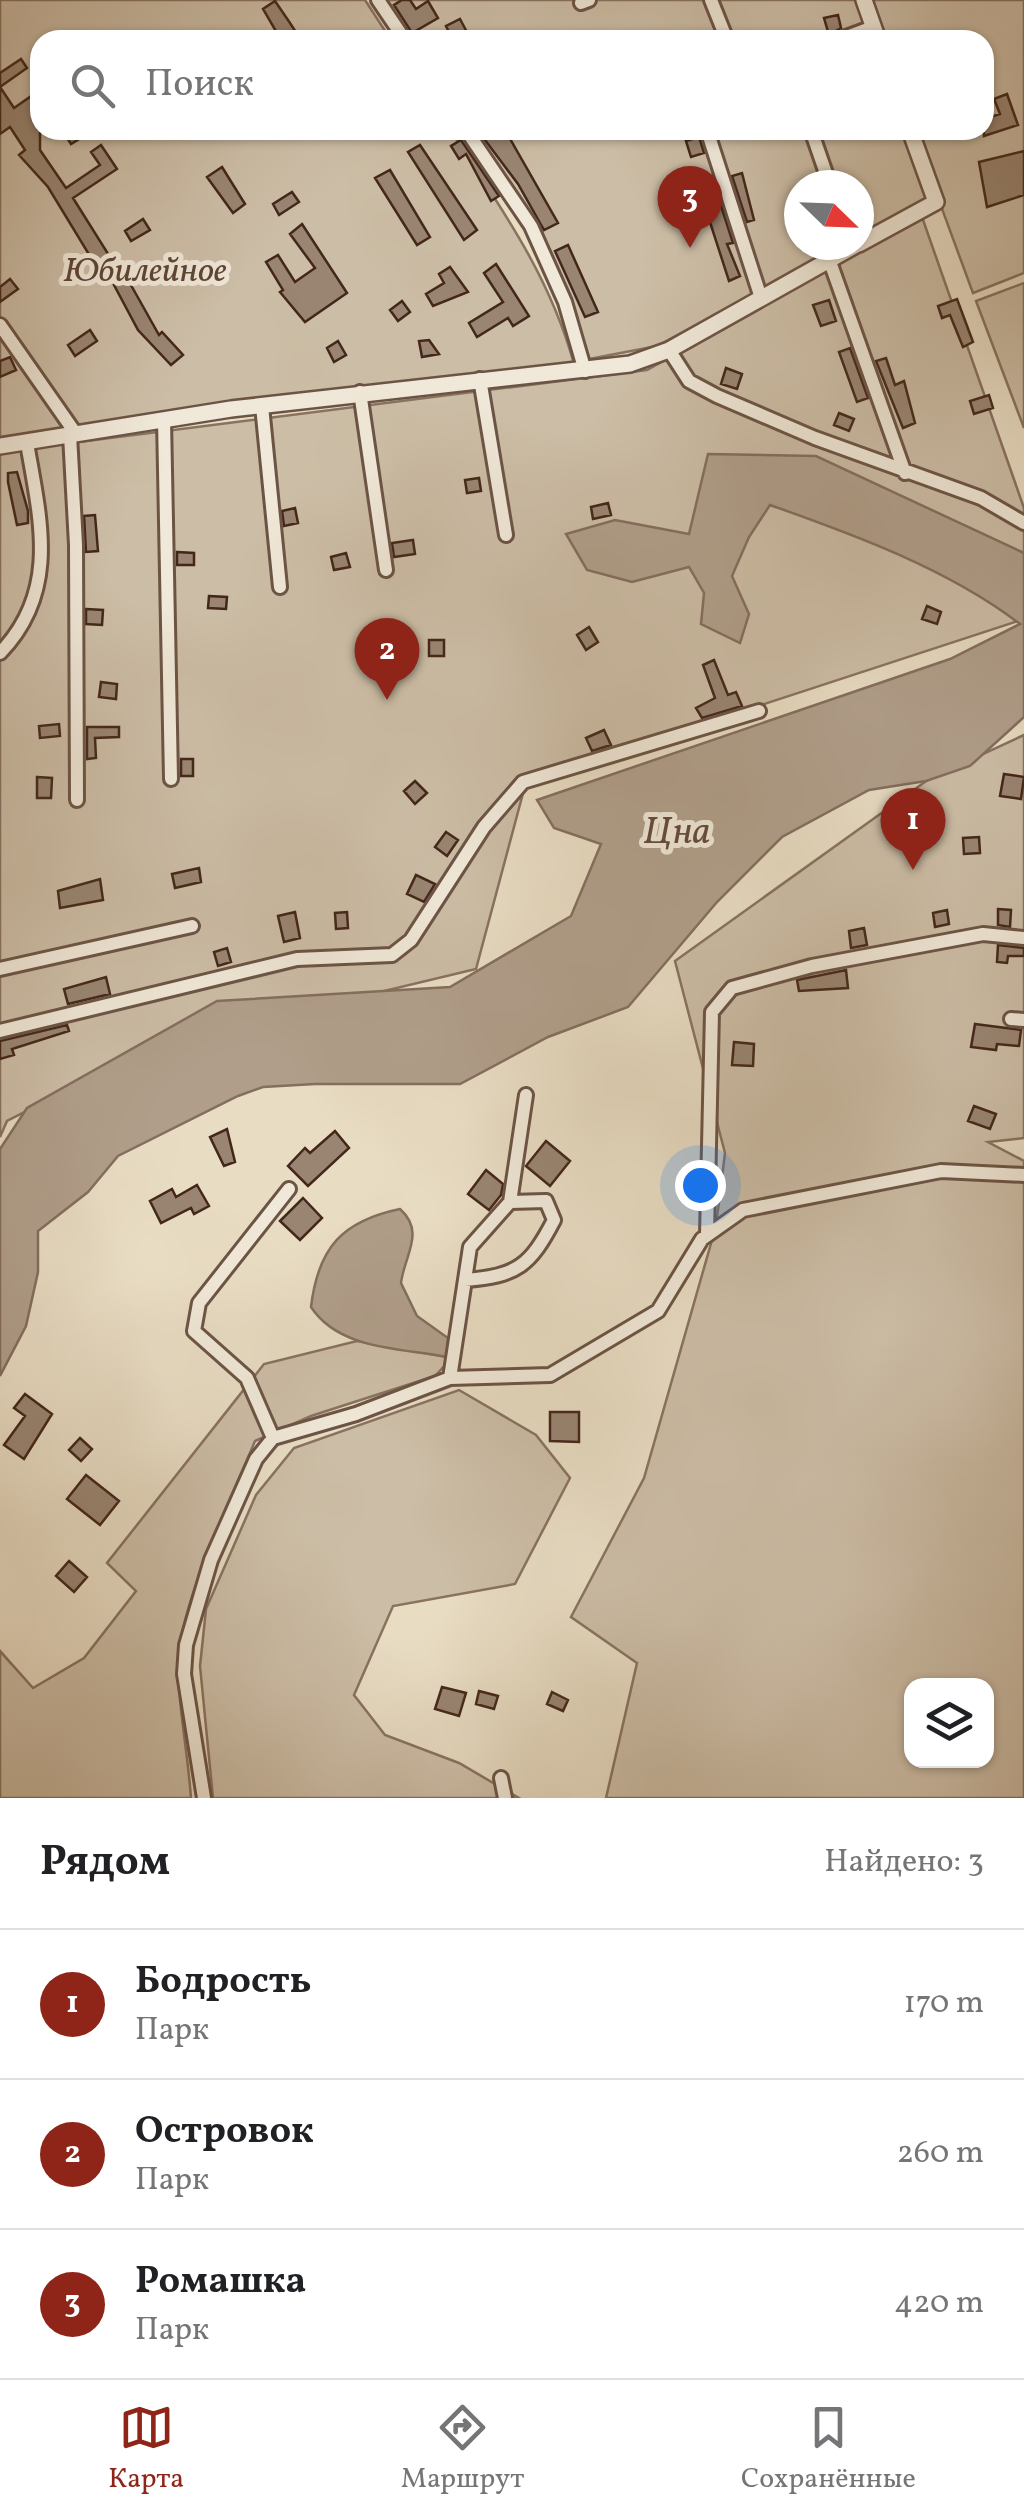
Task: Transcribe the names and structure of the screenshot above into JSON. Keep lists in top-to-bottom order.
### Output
{
  "water": ["Цна"],
  "parks": ["Юбилейное"],
  "north": "bottom right",
  "page": {
    "search": "Поиск",
    "pins": ["3", "2", "1"],
    "heading": ["Рядом", "Найдено: 3"],
    "list": [
      {
        "mark": "1",
        "name": "Бодрость",
        "note": "Парк",
        "value": "170 m"
      },
      {
        "mark": "2",
        "name": "Островок",
        "note": "Парк",
        "value": "260 m"
      },
      {
        "mark": "3",
        "name": "Ромашка",
        "note": "Парк",
        "value": "420 m"
      }
    ],
    "nav": ["Карта", "Маршрут", "Сохранённые"]
  }
}
